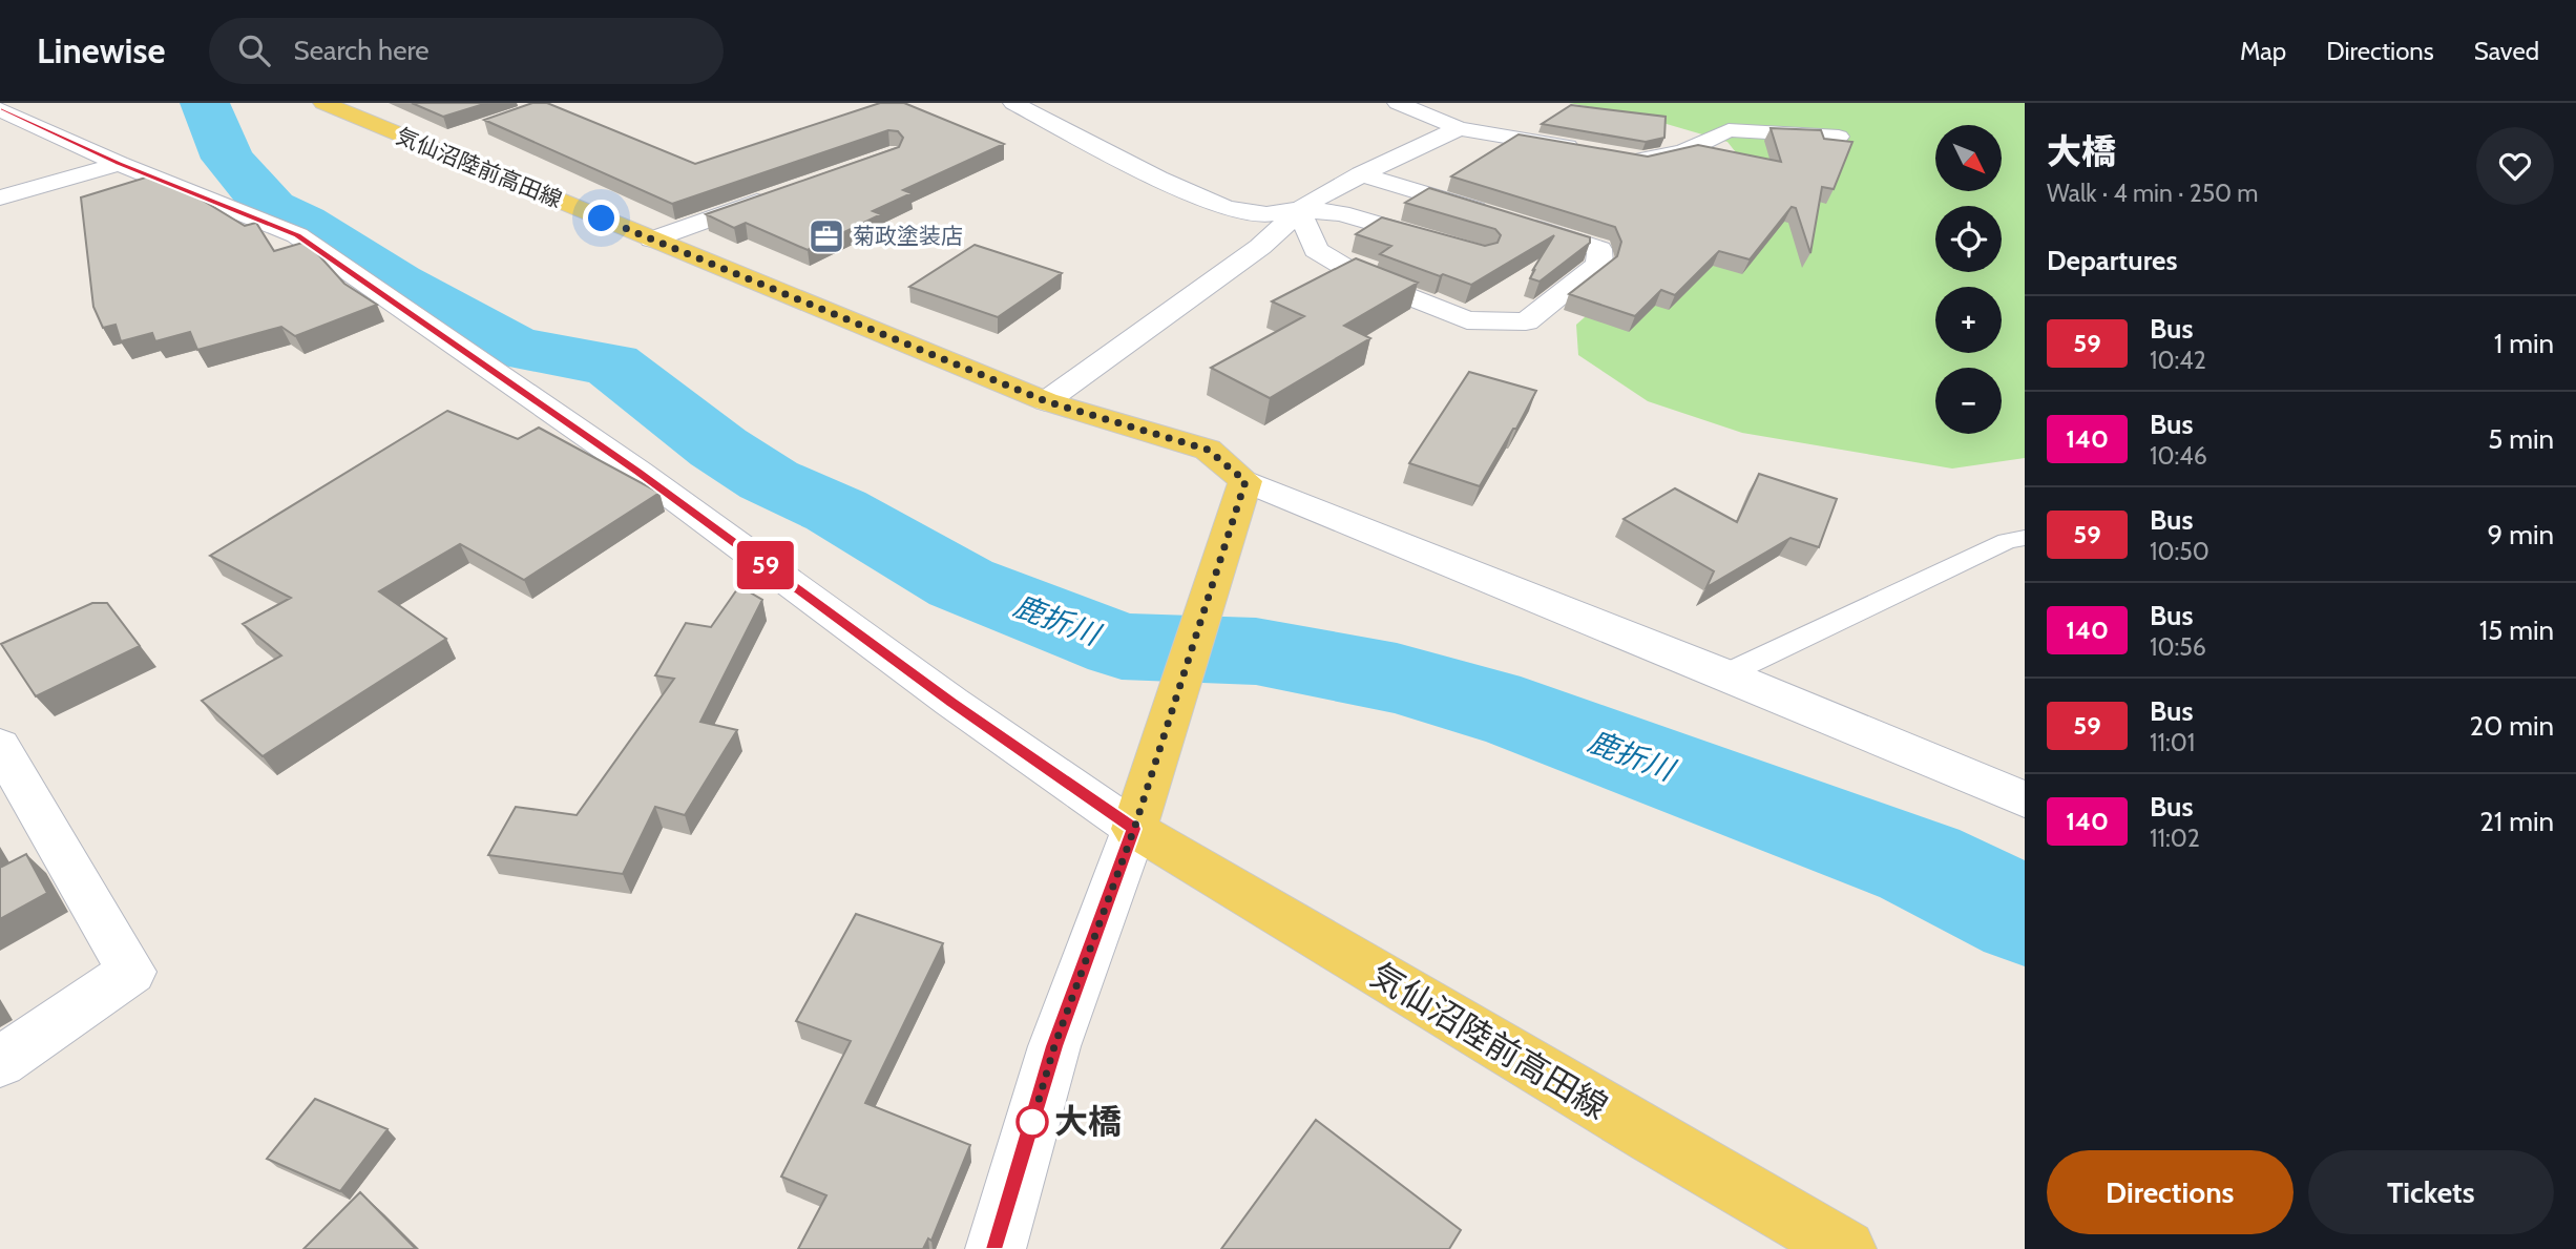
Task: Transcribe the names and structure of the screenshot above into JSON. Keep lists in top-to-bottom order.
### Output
{
  "streets": {
    "main road": ["気仙沼陸前高田線"]
  },
  "water": ["鹿折川"],
  "places": {
    "office": ["菊政塗装店"],
    "other": ["大橋"]
  },
  "lines": ["bus line 59"],
  "north": "bottom right",
  "page": {
    "header": "Linewise",
    "search": "Search here",
    "nav": ["Map", "Directions", "Saved"],
    "on_map": "59",
    "heading": [
      ["大橋", "Walk · 4 min · 250 m"],
      "Departures"
    ],
    "map_buttons": ["+", "−"],
    "list": [
      {
        "mark": "59",
        "name": "Bus",
        "note": "10:42",
        "value": "1 min"
      },
      {
        "mark": "140",
        "name": "Bus",
        "note": "10:46",
        "value": "5 min"
      },
      {
        "mark": "59",
        "name": "Bus",
        "note": "10:50",
        "value": "9 min"
      },
      {
        "mark": "140",
        "name": "Bus",
        "note": "10:56",
        "value": "15 min"
      },
      {
        "mark": "59",
        "name": "Bus",
        "note": "11:01",
        "value": "20 min"
      },
      {
        "mark": "140",
        "name": "Bus",
        "note": "11:02",
        "value": "21 min"
      }
    ],
    "buttons": ["Directions", "Tickets"]
  }
}
